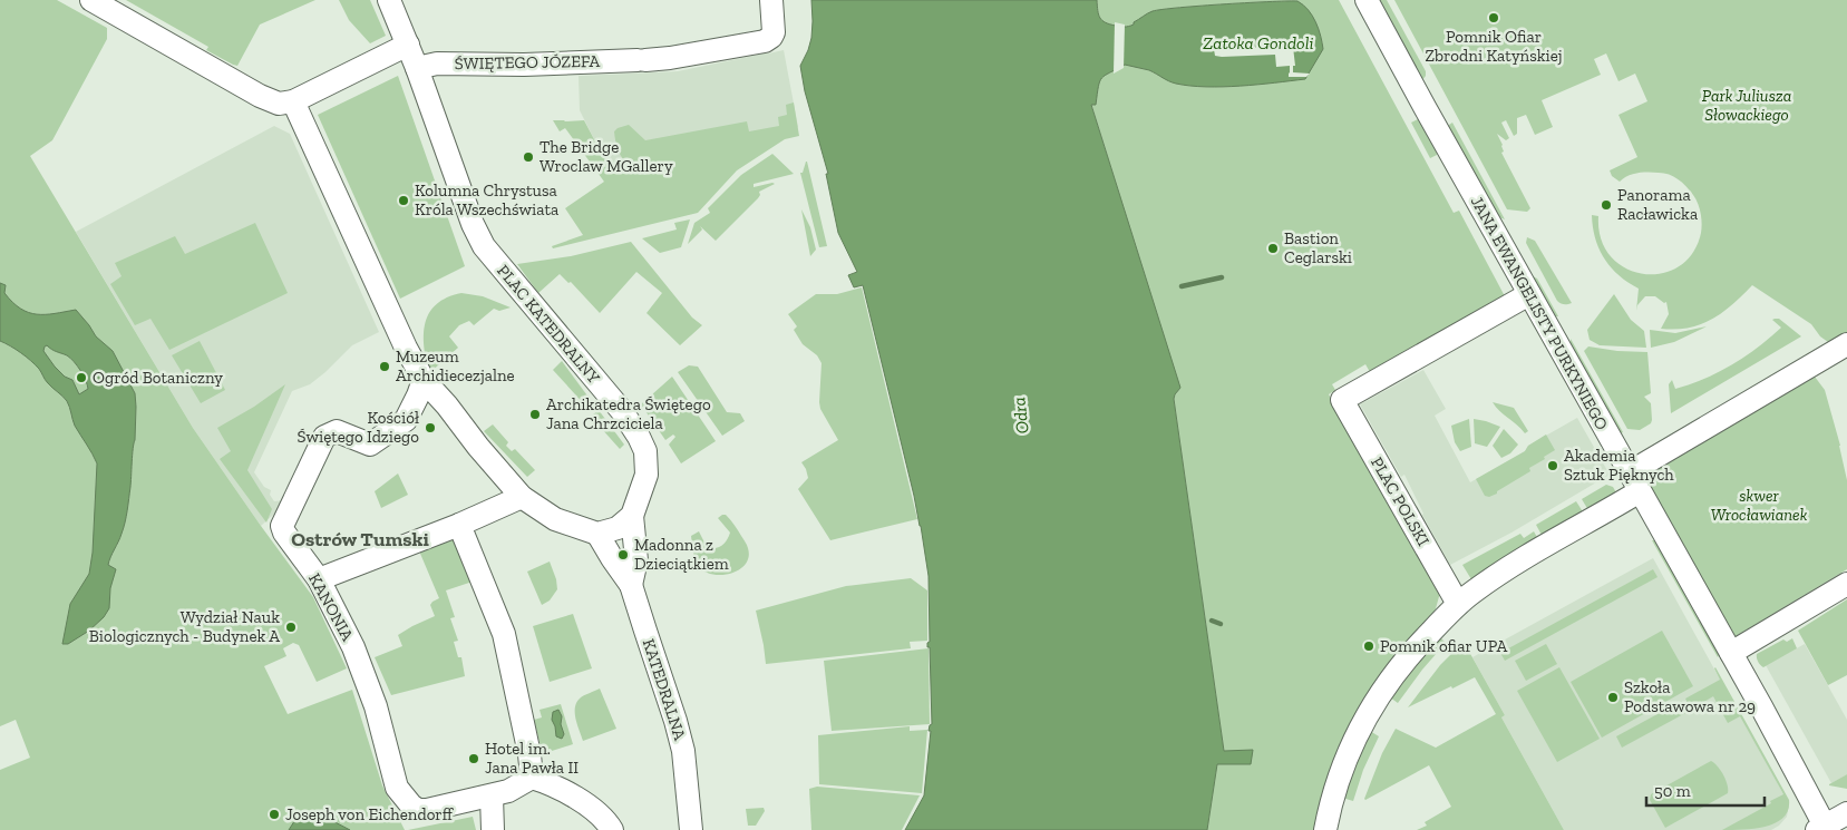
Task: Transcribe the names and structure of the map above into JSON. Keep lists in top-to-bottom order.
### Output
{
  "streets": {
    "street": [
      "ŚWIĘTEGO JÓZEFA",
      "JANA EWANGELISTY PURKYNIEGO",
      "PLAC KATEDRALNY",
      "PLAC POLSKI",
      "KANONIA",
      "KATEDRALNA"
    ]
  },
  "crossings": [
    ["ŚWIĘTEGO JÓZEFA", "PLAC KATEDRALNY"],
    ["JANA EWANGELISTY PURKYNIEGO", "PLAC POLSKI"],
    ["PLAC KATEDRALNY", "KATEDRALNA"]
  ],
  "districts": ["Ostrów Tumski"],
  "water": ["Zatoka Gondoli", "Odra"],
  "parks": ["Park Juliusza Słowackiego", "skwer Wrocławianek"],
  "places": [
    "Pomnik Ofiar Zbrodni Katyńskiej",
    "The Bridge Wroclaw MGallery",
    "Kolumna Chrystusa Króla Wszechświata",
    "Panorama Racławicka",
    "Bastion Ceglarski",
    "Muzeum Archidiecezjalne",
    "Ogród Botaniczny",
    "Archikatedra Świętego Jana Chrzciciela",
    "Kościół Świętego Idziego",
    "Akademia Sztuk Pięknych",
    "Madonna z Dzieciątkiem",
    "Wydział Nauk Biologicznych - Budynek A",
    "Pomnik ofiar UPA",
    "Szkoła Podstawowa nr 29",
    "Hotel im. Jana Pawła II",
    "Joseph von Eichendorff"
  ],
  "scale_bar": "50 m"
}
